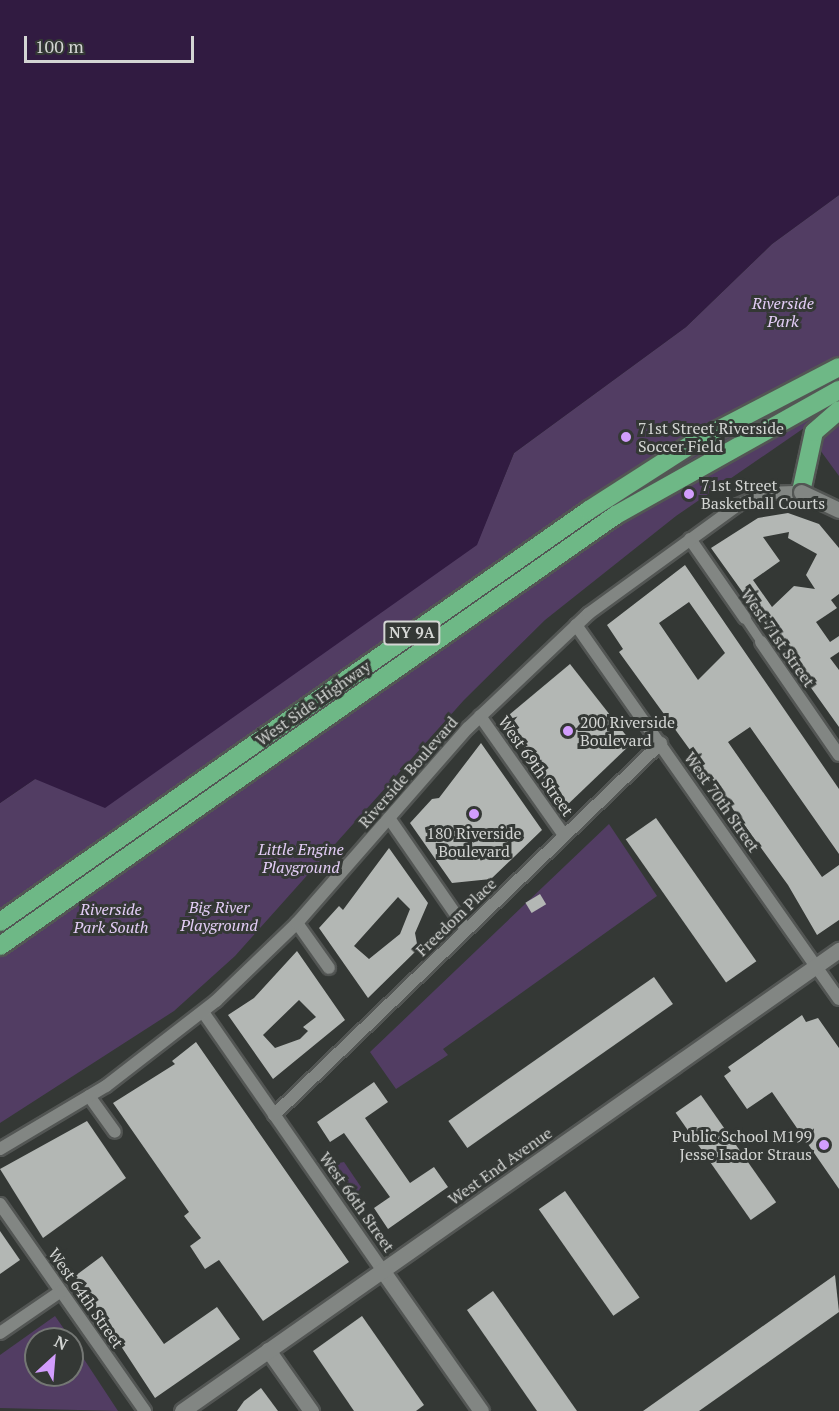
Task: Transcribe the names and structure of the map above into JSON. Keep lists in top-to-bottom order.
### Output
{
  "streets": {
    "highway": ["NY 9A", "West Side Highway"],
    "main road": ["West End Avenue", "West 66th Street"],
    "street": [
      "West 71st Street",
      "West 69th Street",
      "Riverside Boulevard",
      "West 70th Street",
      "Freedom Place",
      "West 64th Street"
    ]
  },
  "crossings": [
    ["West 71st Street", "Riverside Boulevard"],
    ["West 69th Street", "Riverside Boulevard"],
    ["West 69th Street", "Freedom Place"],
    ["Riverside Boulevard", "West 70th Street"],
    ["Riverside Boulevard", "West 66th Street"],
    ["West 70th Street", "Freedom Place"],
    ["West 70th Street", "West End Avenue"],
    ["Freedom Place", "West 66th Street"],
    ["West End Avenue", "West 66th Street"]
  ],
  "parks": [
    "Riverside Park",
    "Little Engine Playground",
    "Big River Playground",
    "Riverside Park South"
  ],
  "places": [
    "71st Street Riverside Soccer Field",
    "71st Street Basketball Courts",
    "200 Riverside Boulevard",
    "180 Riverside Boulevard",
    "Public School M199 Jesse Isador Straus"
  ],
  "scale_bar": "100 m",
  "north": "top right"
}
